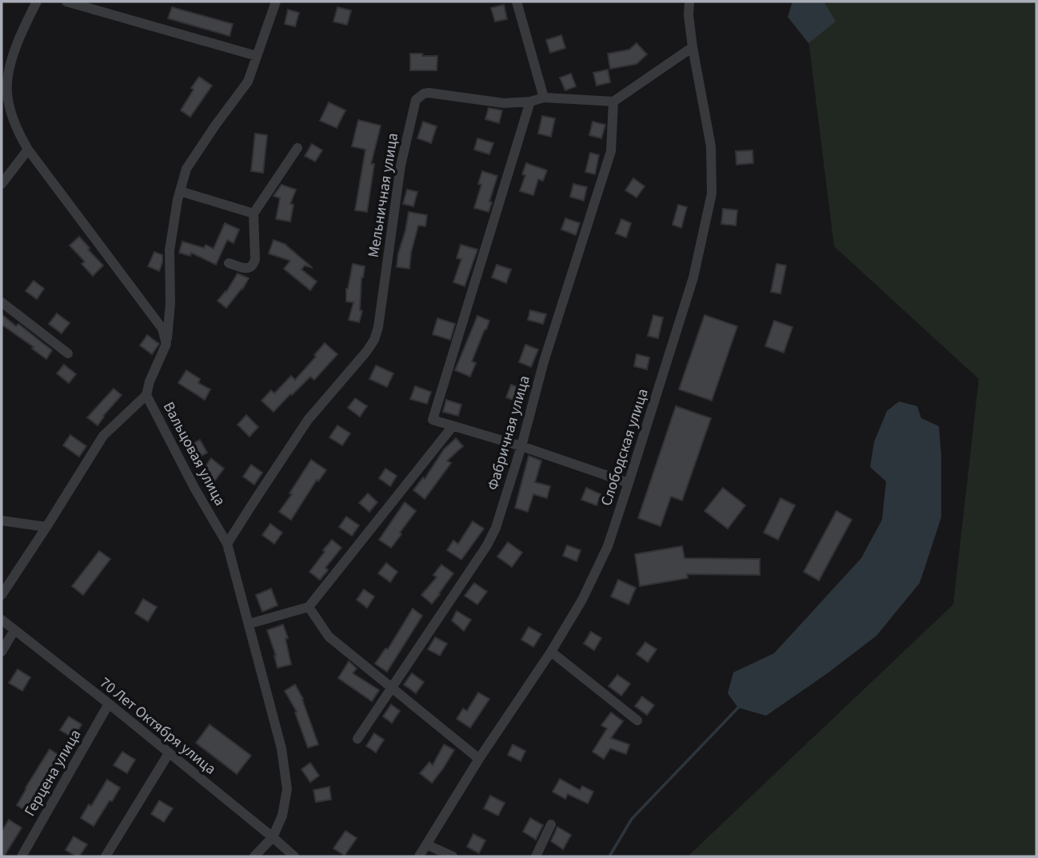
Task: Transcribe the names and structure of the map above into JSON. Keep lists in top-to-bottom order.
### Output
{
  "streets": {
    "street": [
      "Мельничная улица",
      "Фабричная улица",
      "Слободская улица",
      "Вальцовая улица",
      "70 Лет Октября улица",
      "Герцена улица"
    ]
  },
  "crossings": [
    ["Мельничная улица", "Фабричная улица"],
    ["Мельничная улица", "Вальцовая улица"],
    ["Вальцовая улица", "70 Лет Октября улица"],
    ["70 Лет Октября улица", "Герцена улица"]
  ]
}
